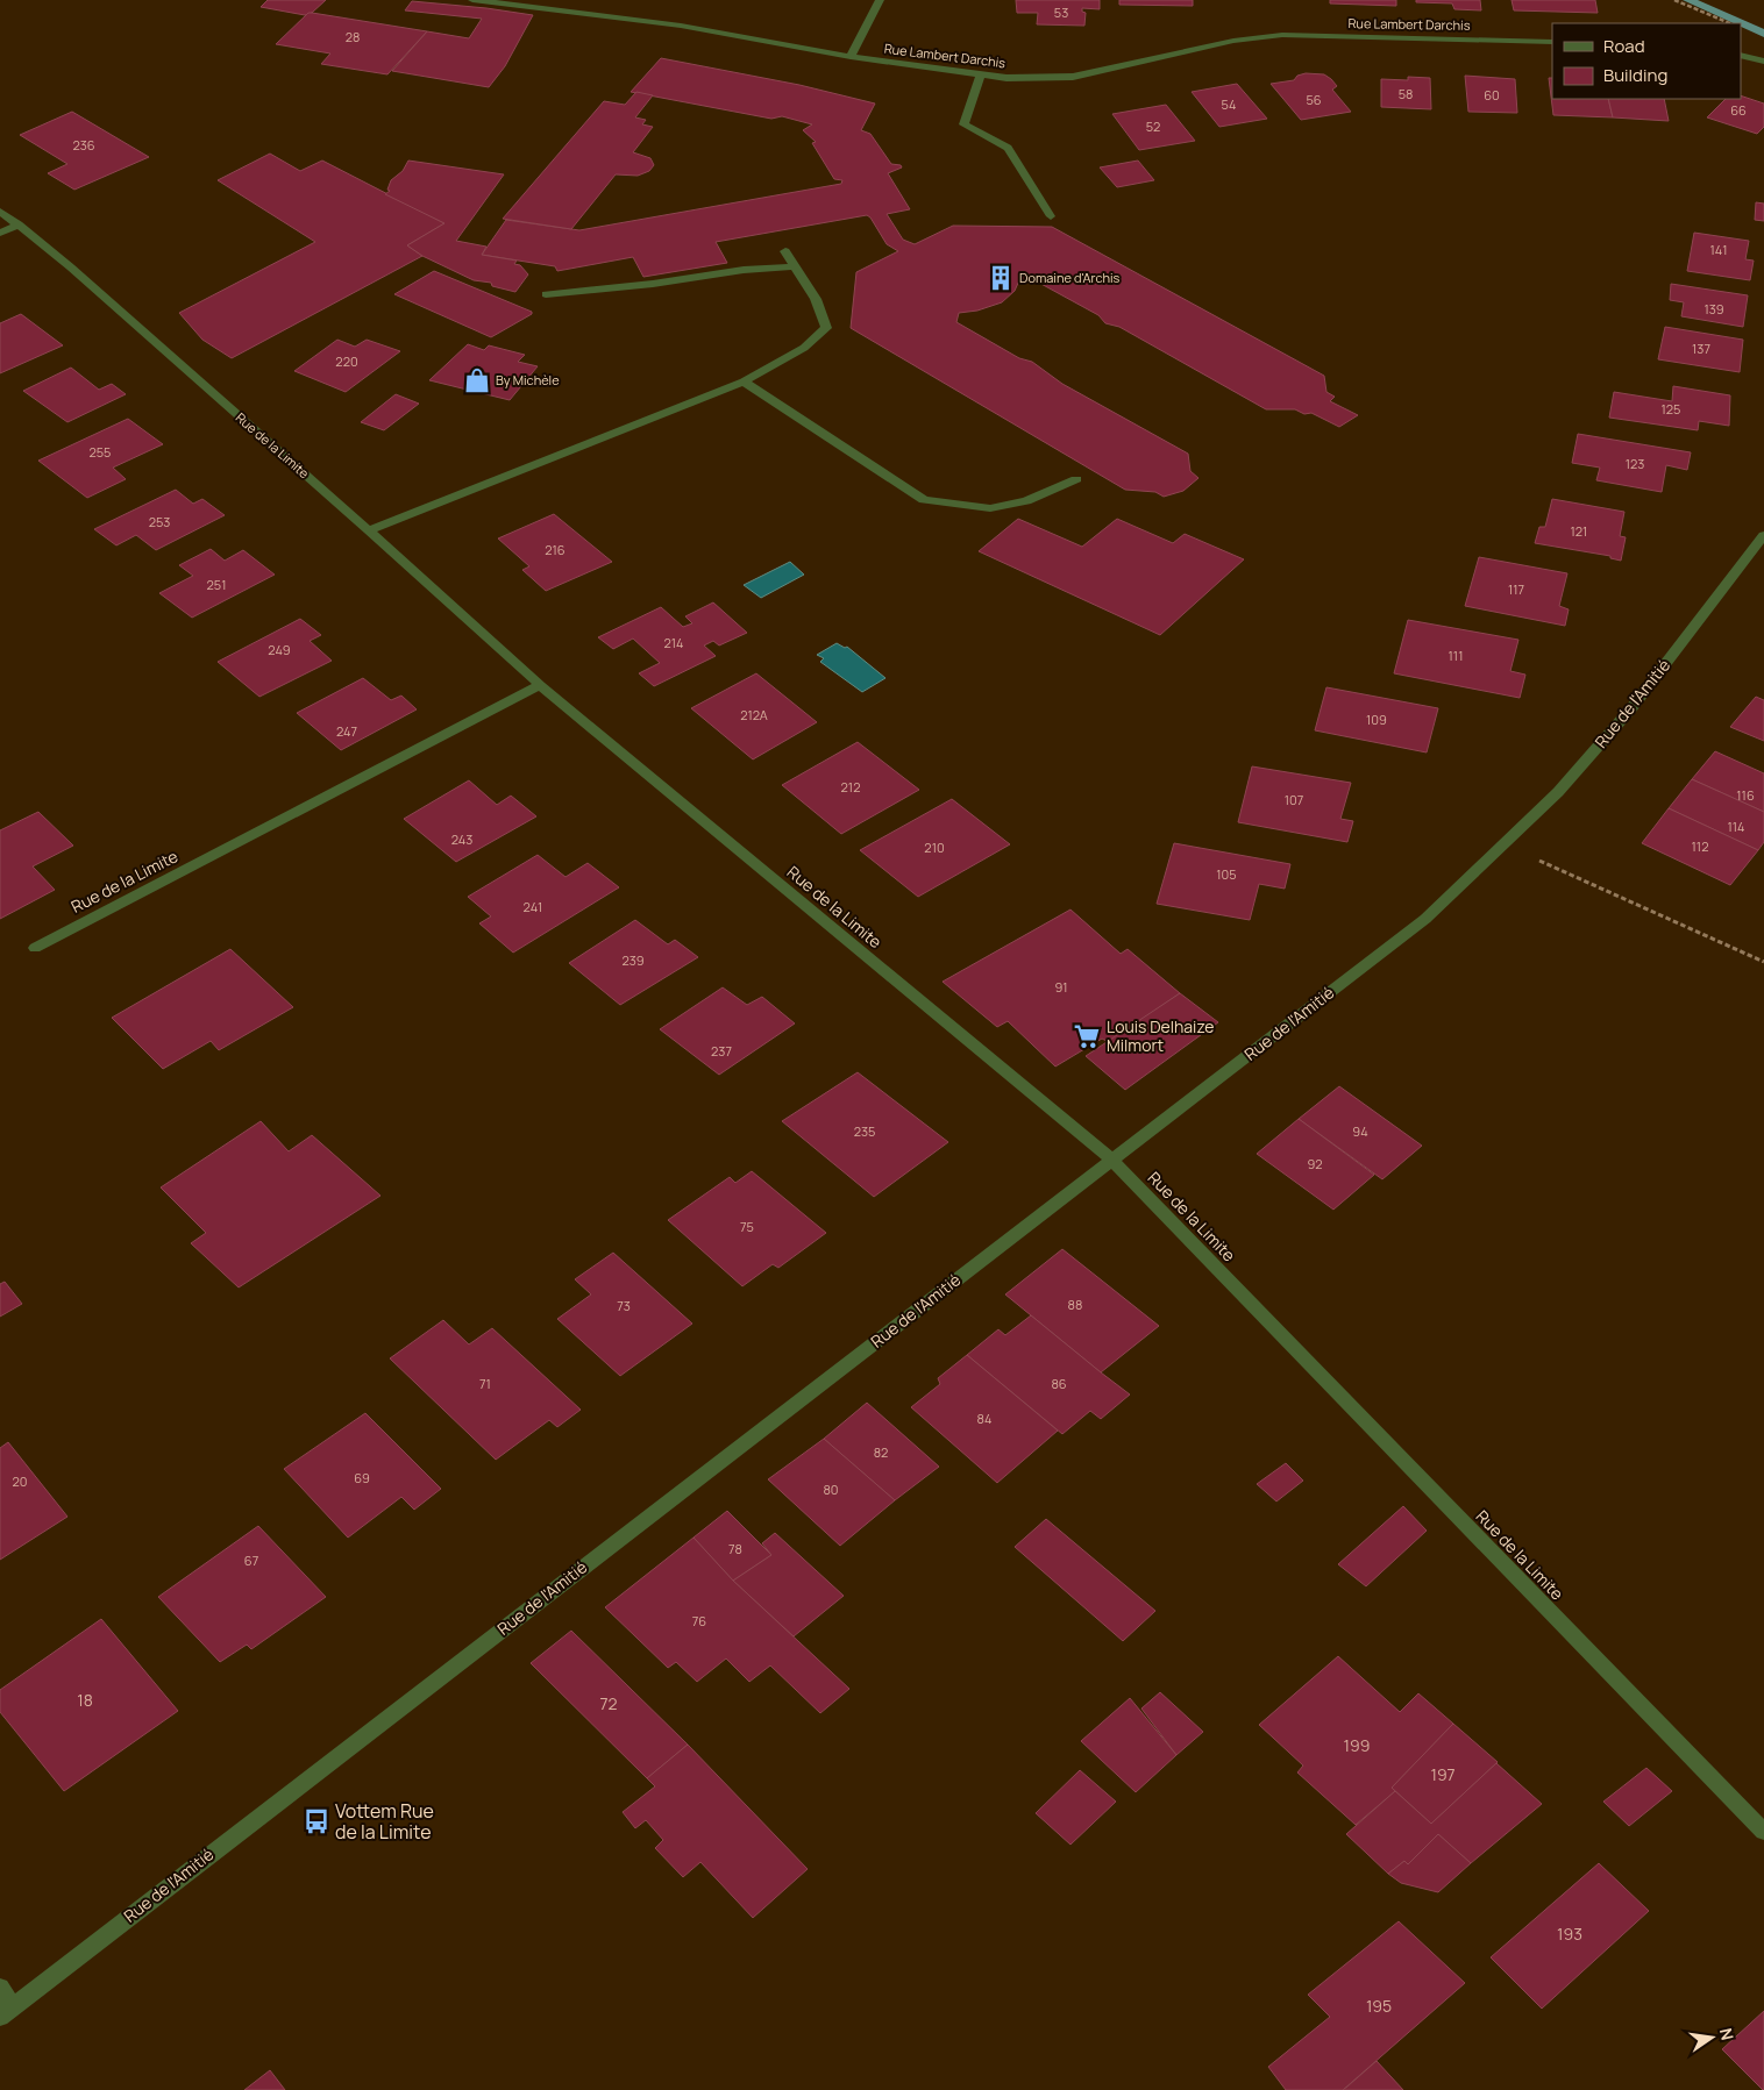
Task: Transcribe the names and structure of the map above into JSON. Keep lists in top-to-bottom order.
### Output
{
  "streets": {
    "street": ["Rue Lambert Darchis", "Rue de la Limite", "Rue de l'Amitié"]
  },
  "crossings": [
    ["Rue de la Limite", "Rue de l'Amitié"]
  ],
  "places": {
    "building": ["Domaine d'Archis"],
    "shop": ["By Michèle"],
    "supermarket": ["Louis Delhaize Milmort"],
    "bus stop": ["Vottem Rue de la Limite"]
  },
  "house_numbers": [
    "53",
    "28",
    "58",
    "60",
    "56",
    "54",
    "66",
    "52",
    "236",
    "141",
    "139",
    "137",
    "220",
    "125",
    "255",
    "123",
    "253",
    "121",
    "216",
    "251",
    "117",
    "214",
    "249",
    "111",
    "212A",
    "109",
    "247",
    "212",
    "116",
    "107",
    "114",
    "243",
    "112",
    "210",
    "105",
    "241",
    "239",
    "91",
    "237",
    "235",
    "94",
    "92",
    "75",
    "88",
    "73",
    "71",
    "86",
    "84",
    "82",
    "69",
    "20",
    "80",
    "78",
    "67",
    "76",
    "18",
    "72",
    "199",
    "197",
    "193",
    "195"
  ],
  "legend": ["Road", "Building"],
  "north": "right"
}
